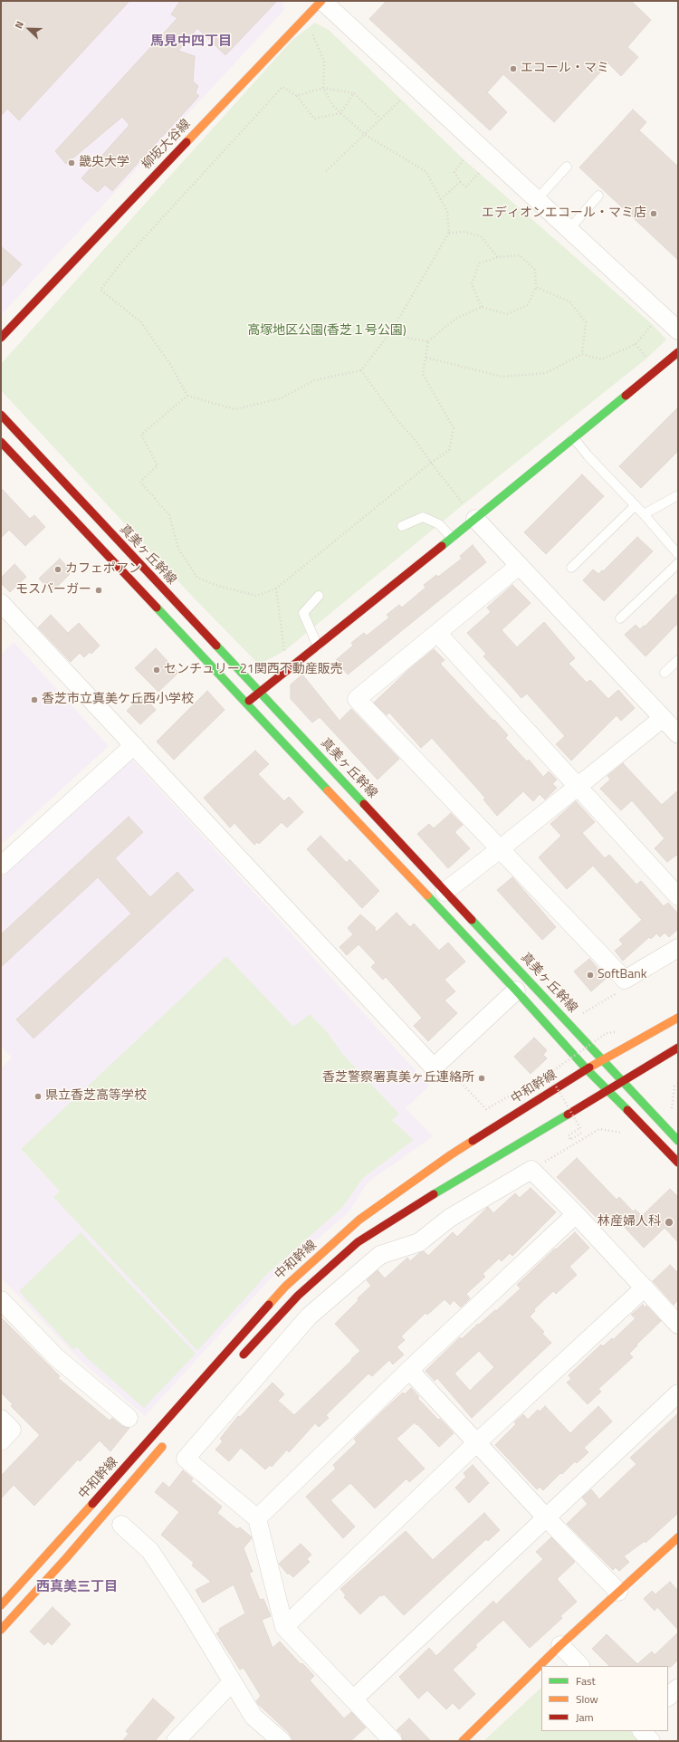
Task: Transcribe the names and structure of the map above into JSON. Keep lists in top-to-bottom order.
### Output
{
  "streets": {
    "street": ["柳坂大谷線", "真美ヶ丘幹線", "中和幹線"]
  },
  "crossings": [
    ["真美ヶ丘幹線", "中和幹線"]
  ],
  "districts": ["馬見中四丁目", "西真美三丁目"],
  "parks": ["高塚地区公園(香芝１号公園)"],
  "places": [
    "エコール・マミ",
    "畿央大学",
    "エディオンエコール・マミ店",
    "カフェポアン",
    "モスバーガー",
    "センチュリー21関西不動産販売",
    "香芝市立真美ケ丘西小学校",
    "SoftBank",
    "香芝警察署真美ヶ丘連絡所",
    "県立香芝高等学校",
    "林産婦人科"
  ],
  "legend": ["Fast", "Slow", "Jam"],
  "north": "top left"
}
